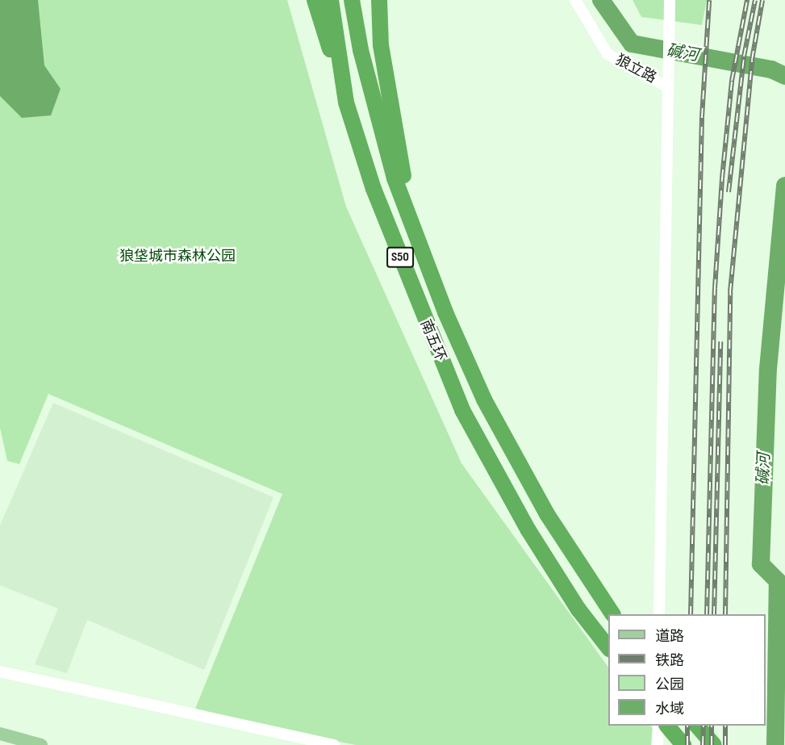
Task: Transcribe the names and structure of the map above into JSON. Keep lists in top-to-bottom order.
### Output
{
  "streets": {
    "highway": ["S50", "南五环"],
    "street": ["狼立路"]
  },
  "water": ["碱河"],
  "parks": ["狼垡城市森林公园"],
  "legend": [
    "道路",
    "铁路",
    "公园",
    "水域"
  ]
}
